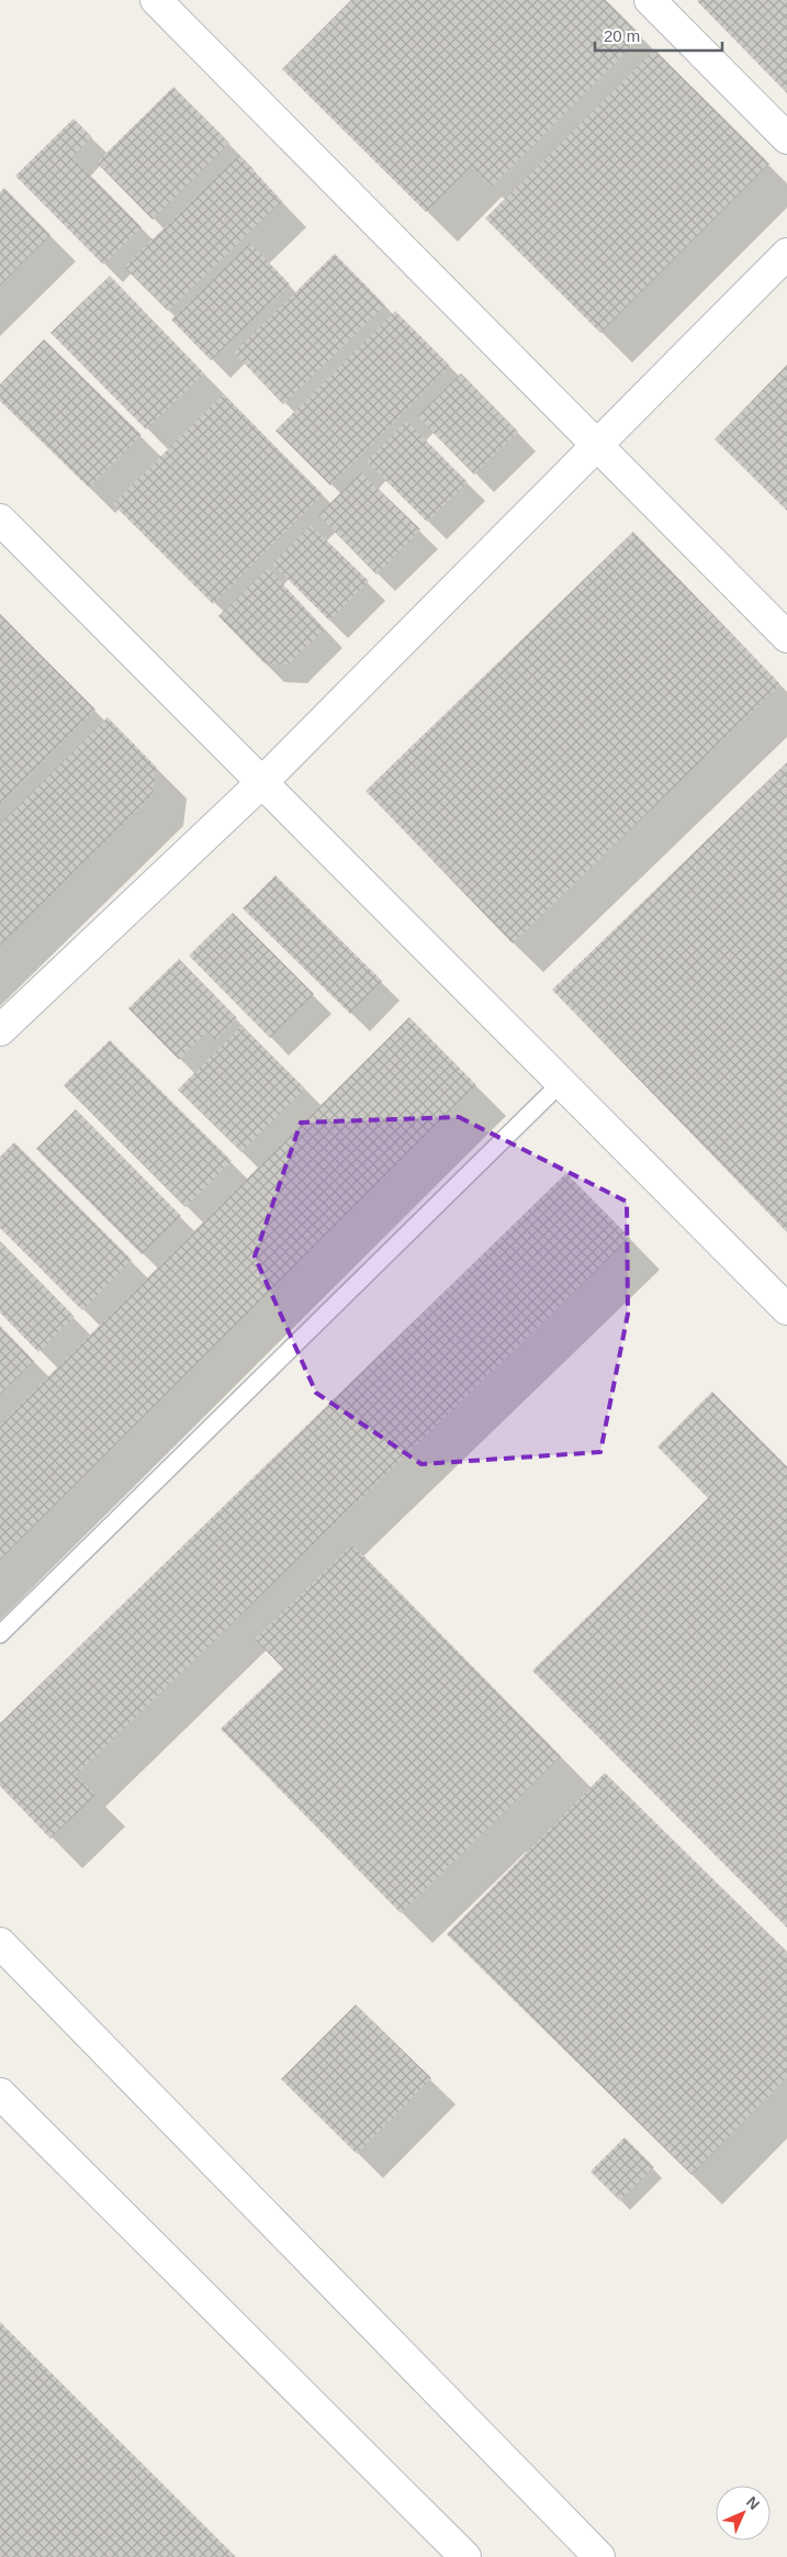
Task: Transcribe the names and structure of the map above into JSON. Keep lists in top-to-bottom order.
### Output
{
  "scale_bar": "20 m",
  "north": "top right"
}
